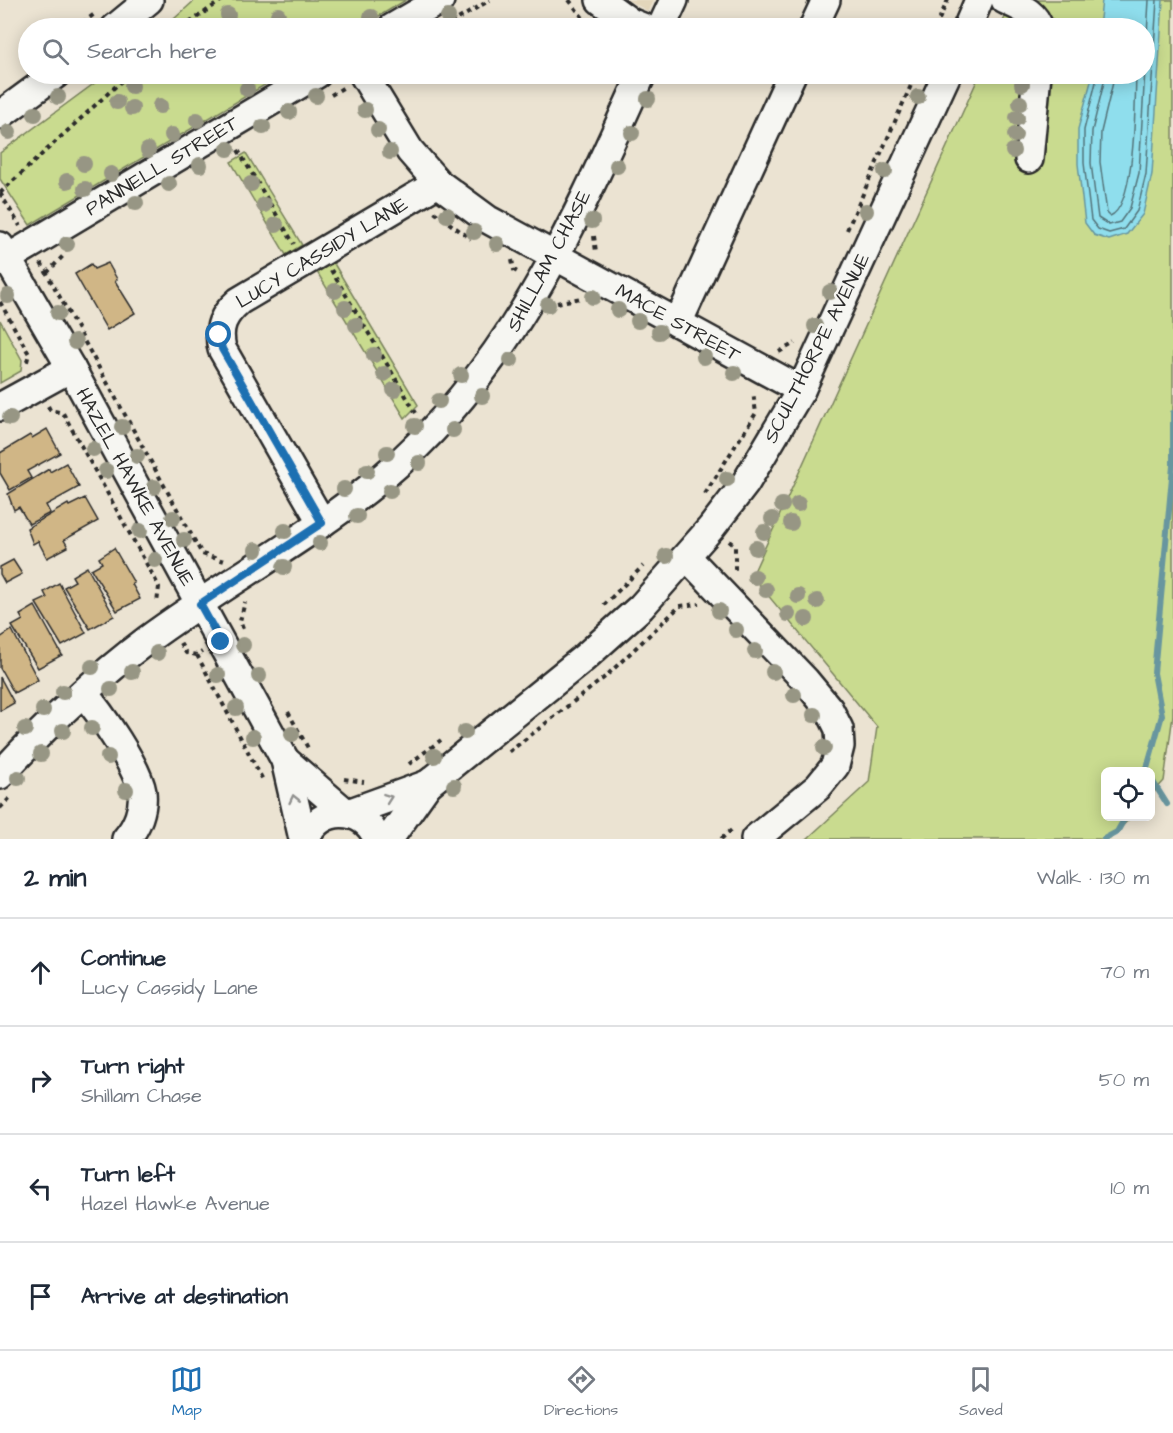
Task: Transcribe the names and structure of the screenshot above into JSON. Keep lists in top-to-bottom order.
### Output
{
  "streets": {
    "street": [
      "PANNELL STREET",
      "LUCY CASSIDY LANE",
      "SHILLAM CHASE",
      "MACE STREET",
      "SCULTHORPE AVENUE",
      "HAZEL HAWKE AVENUE"
    ]
  },
  "crossings": [
    ["PANNELL STREET", "HAZEL HAWKE AVENUE"],
    ["LUCY CASSIDY LANE", "SHILLAM CHASE"],
    ["LUCY CASSIDY LANE", "MACE STREET"],
    ["SHILLAM CHASE", "MACE STREET"],
    ["SHILLAM CHASE", "HAZEL HAWKE AVENUE"],
    ["MACE STREET", "SCULTHORPE AVENUE"],
    ["SCULTHORPE AVENUE", "HAZEL HAWKE AVENUE"]
  ],
  "page": {
    "search": "Search here",
    "heading": ["2 min", "Walk · 130 m"],
    "list": [
      ["Continue", "Lucy Cassidy Lane", "70 m"],
      ["Turn right", "Shillam Chase", "50 m"],
      ["Turn left", "Hazel Hawke Avenue", "10 m"],
      "Arrive at destination"
    ],
    "nav": ["Map", "Directions", "Saved"]
  }
}
